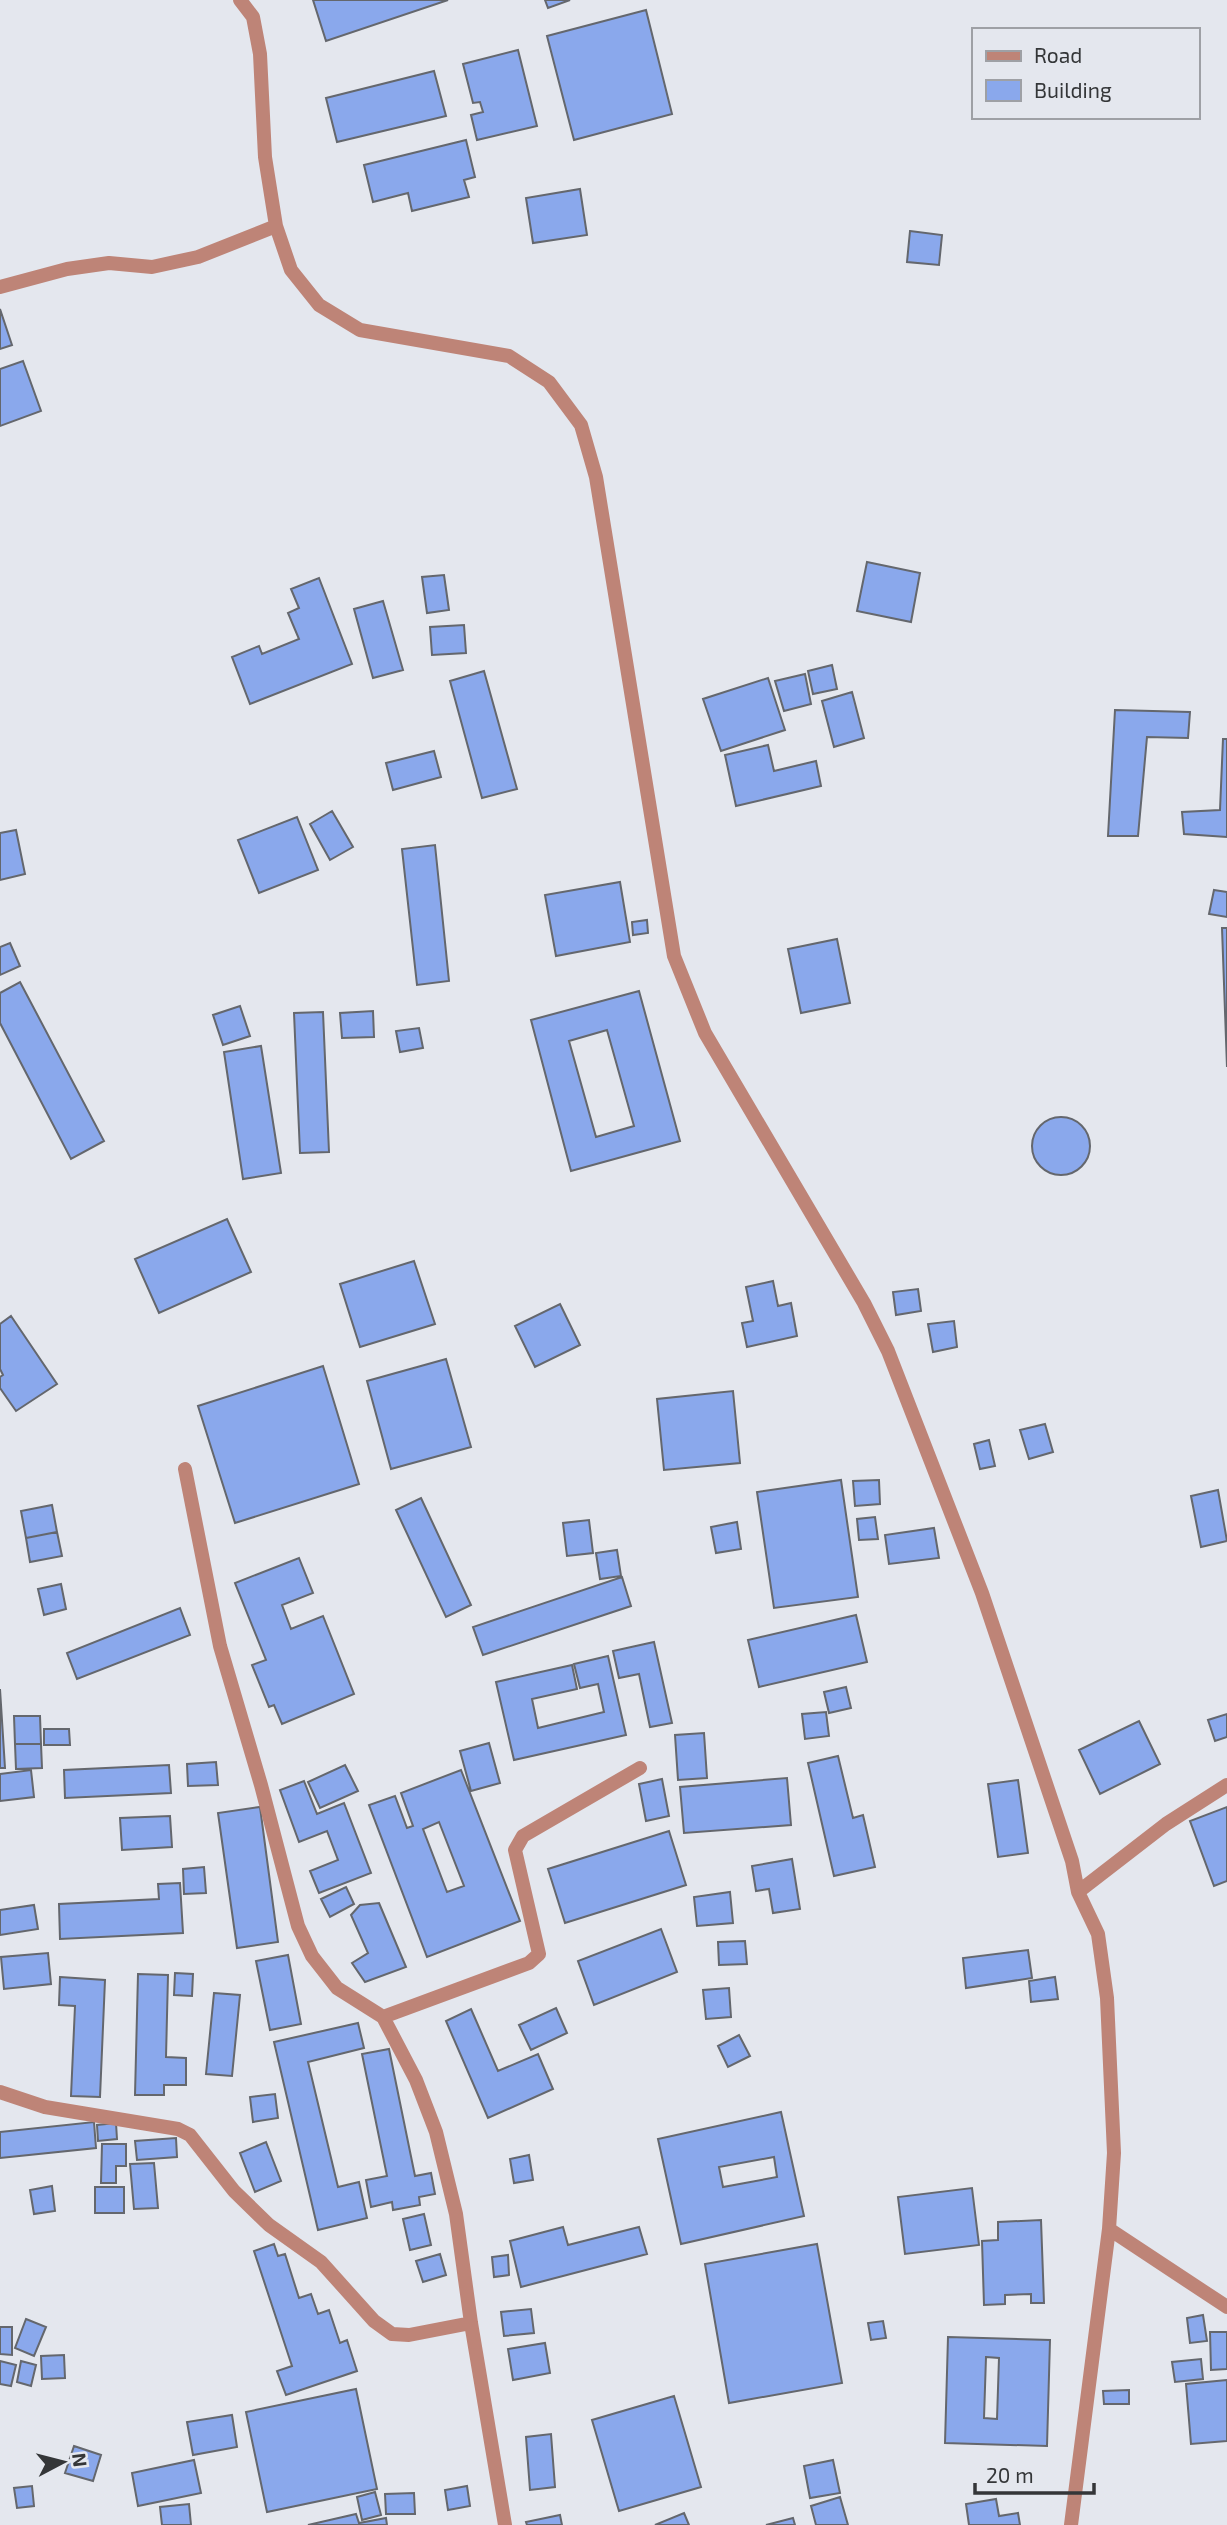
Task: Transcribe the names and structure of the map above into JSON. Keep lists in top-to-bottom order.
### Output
{
  "legend": ["Road", "Building"],
  "scale_bar": "20 m",
  "north": "right"
}
